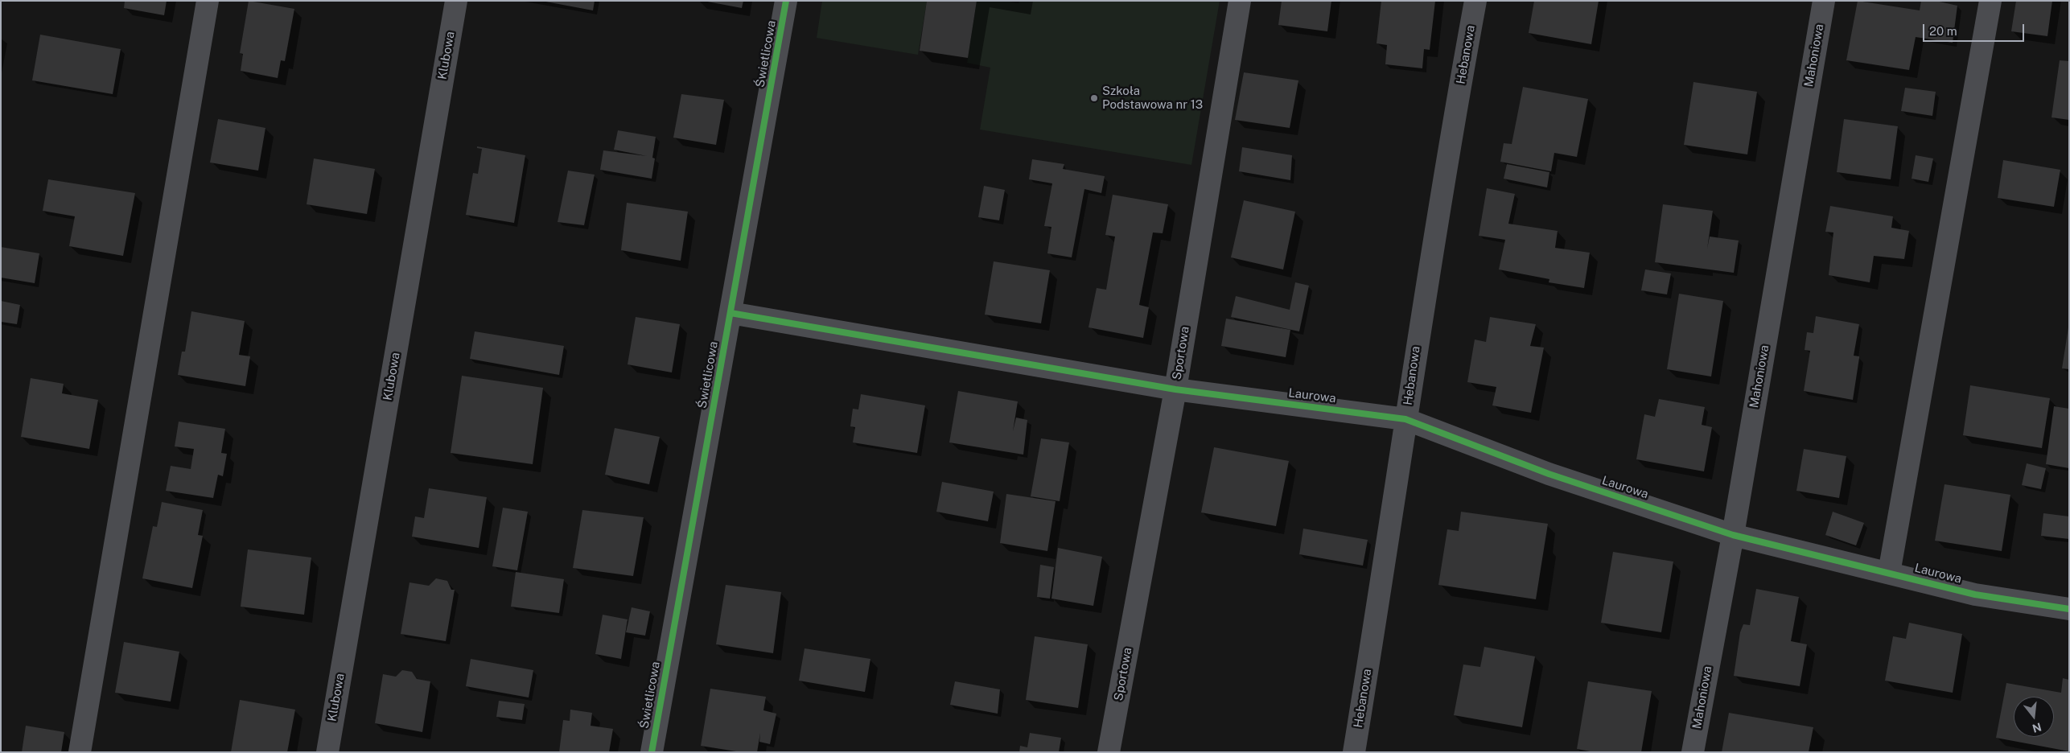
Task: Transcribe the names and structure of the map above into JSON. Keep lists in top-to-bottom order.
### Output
{
  "streets": {
    "street": [
      "Świetlicowa",
      "Hebanowa",
      "Klubowa",
      "Mahoniowa",
      "Sportowa",
      "Laurowa"
    ]
  },
  "crossings": [
    ["Świetlicowa", "Laurowa"],
    ["Hebanowa", "Laurowa"],
    ["Mahoniowa", "Laurowa"],
    ["Sportowa", "Laurowa"]
  ],
  "places": ["Szkoła Podstawowa nr 13"],
  "scale_bar": "20 m",
  "north": "bottom"
}
